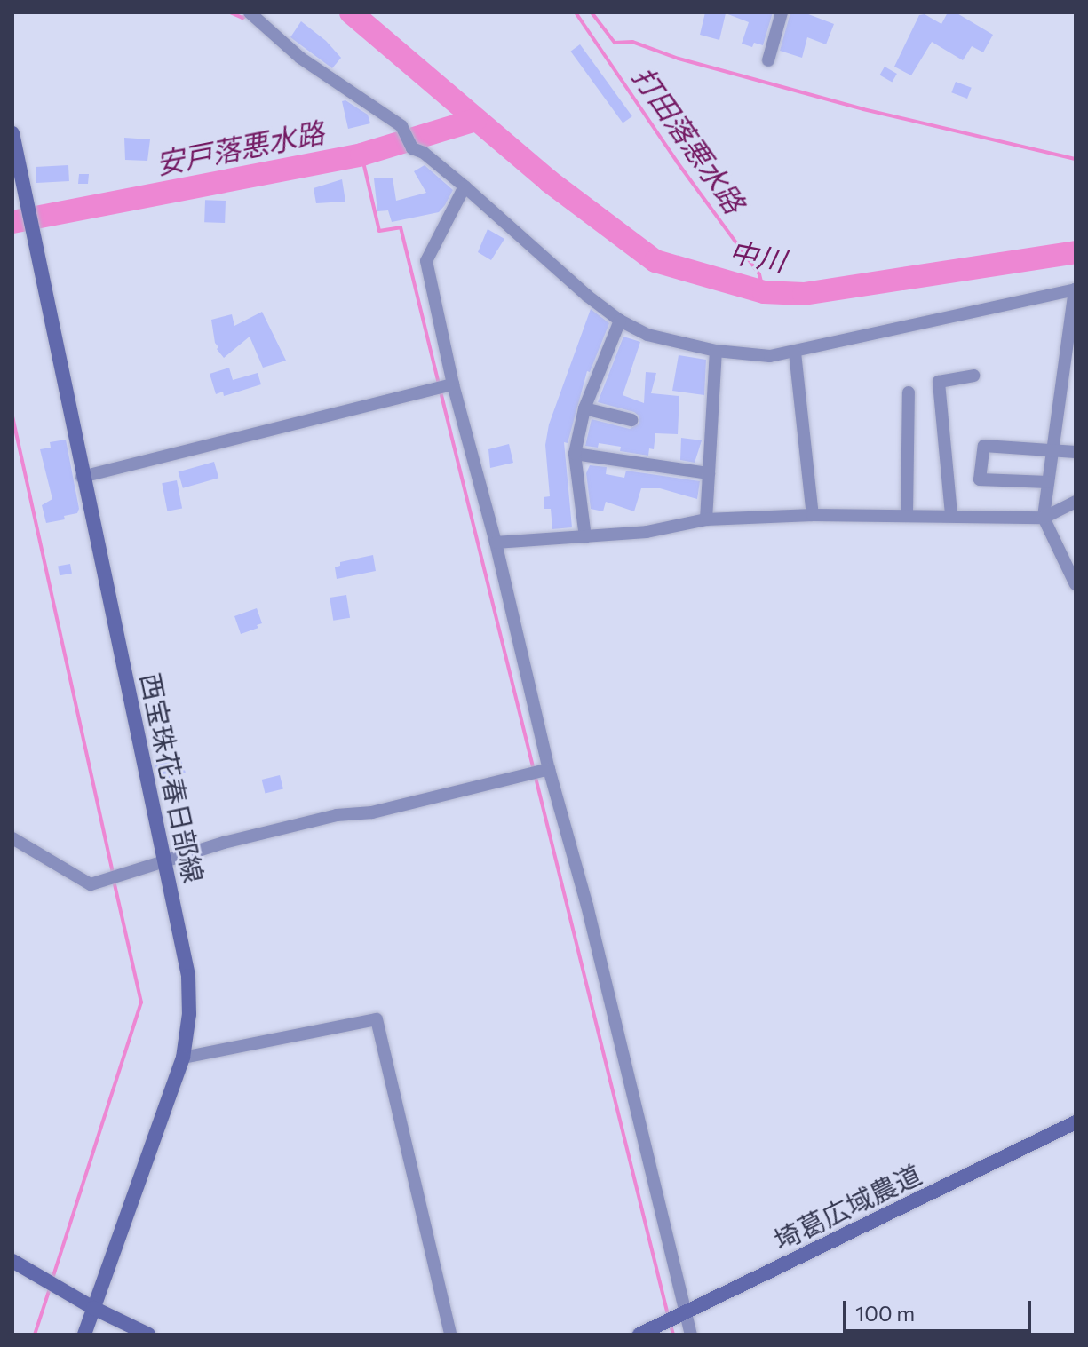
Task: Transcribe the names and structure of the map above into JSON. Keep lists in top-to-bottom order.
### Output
{
  "streets": {
    "main road": ["西宝珠花春日部線", "埼葛広域農道"]
  },
  "water": ["打田落悪水路", "安戸落悪水路", "中川"],
  "scale_bar": "100 m"
}
